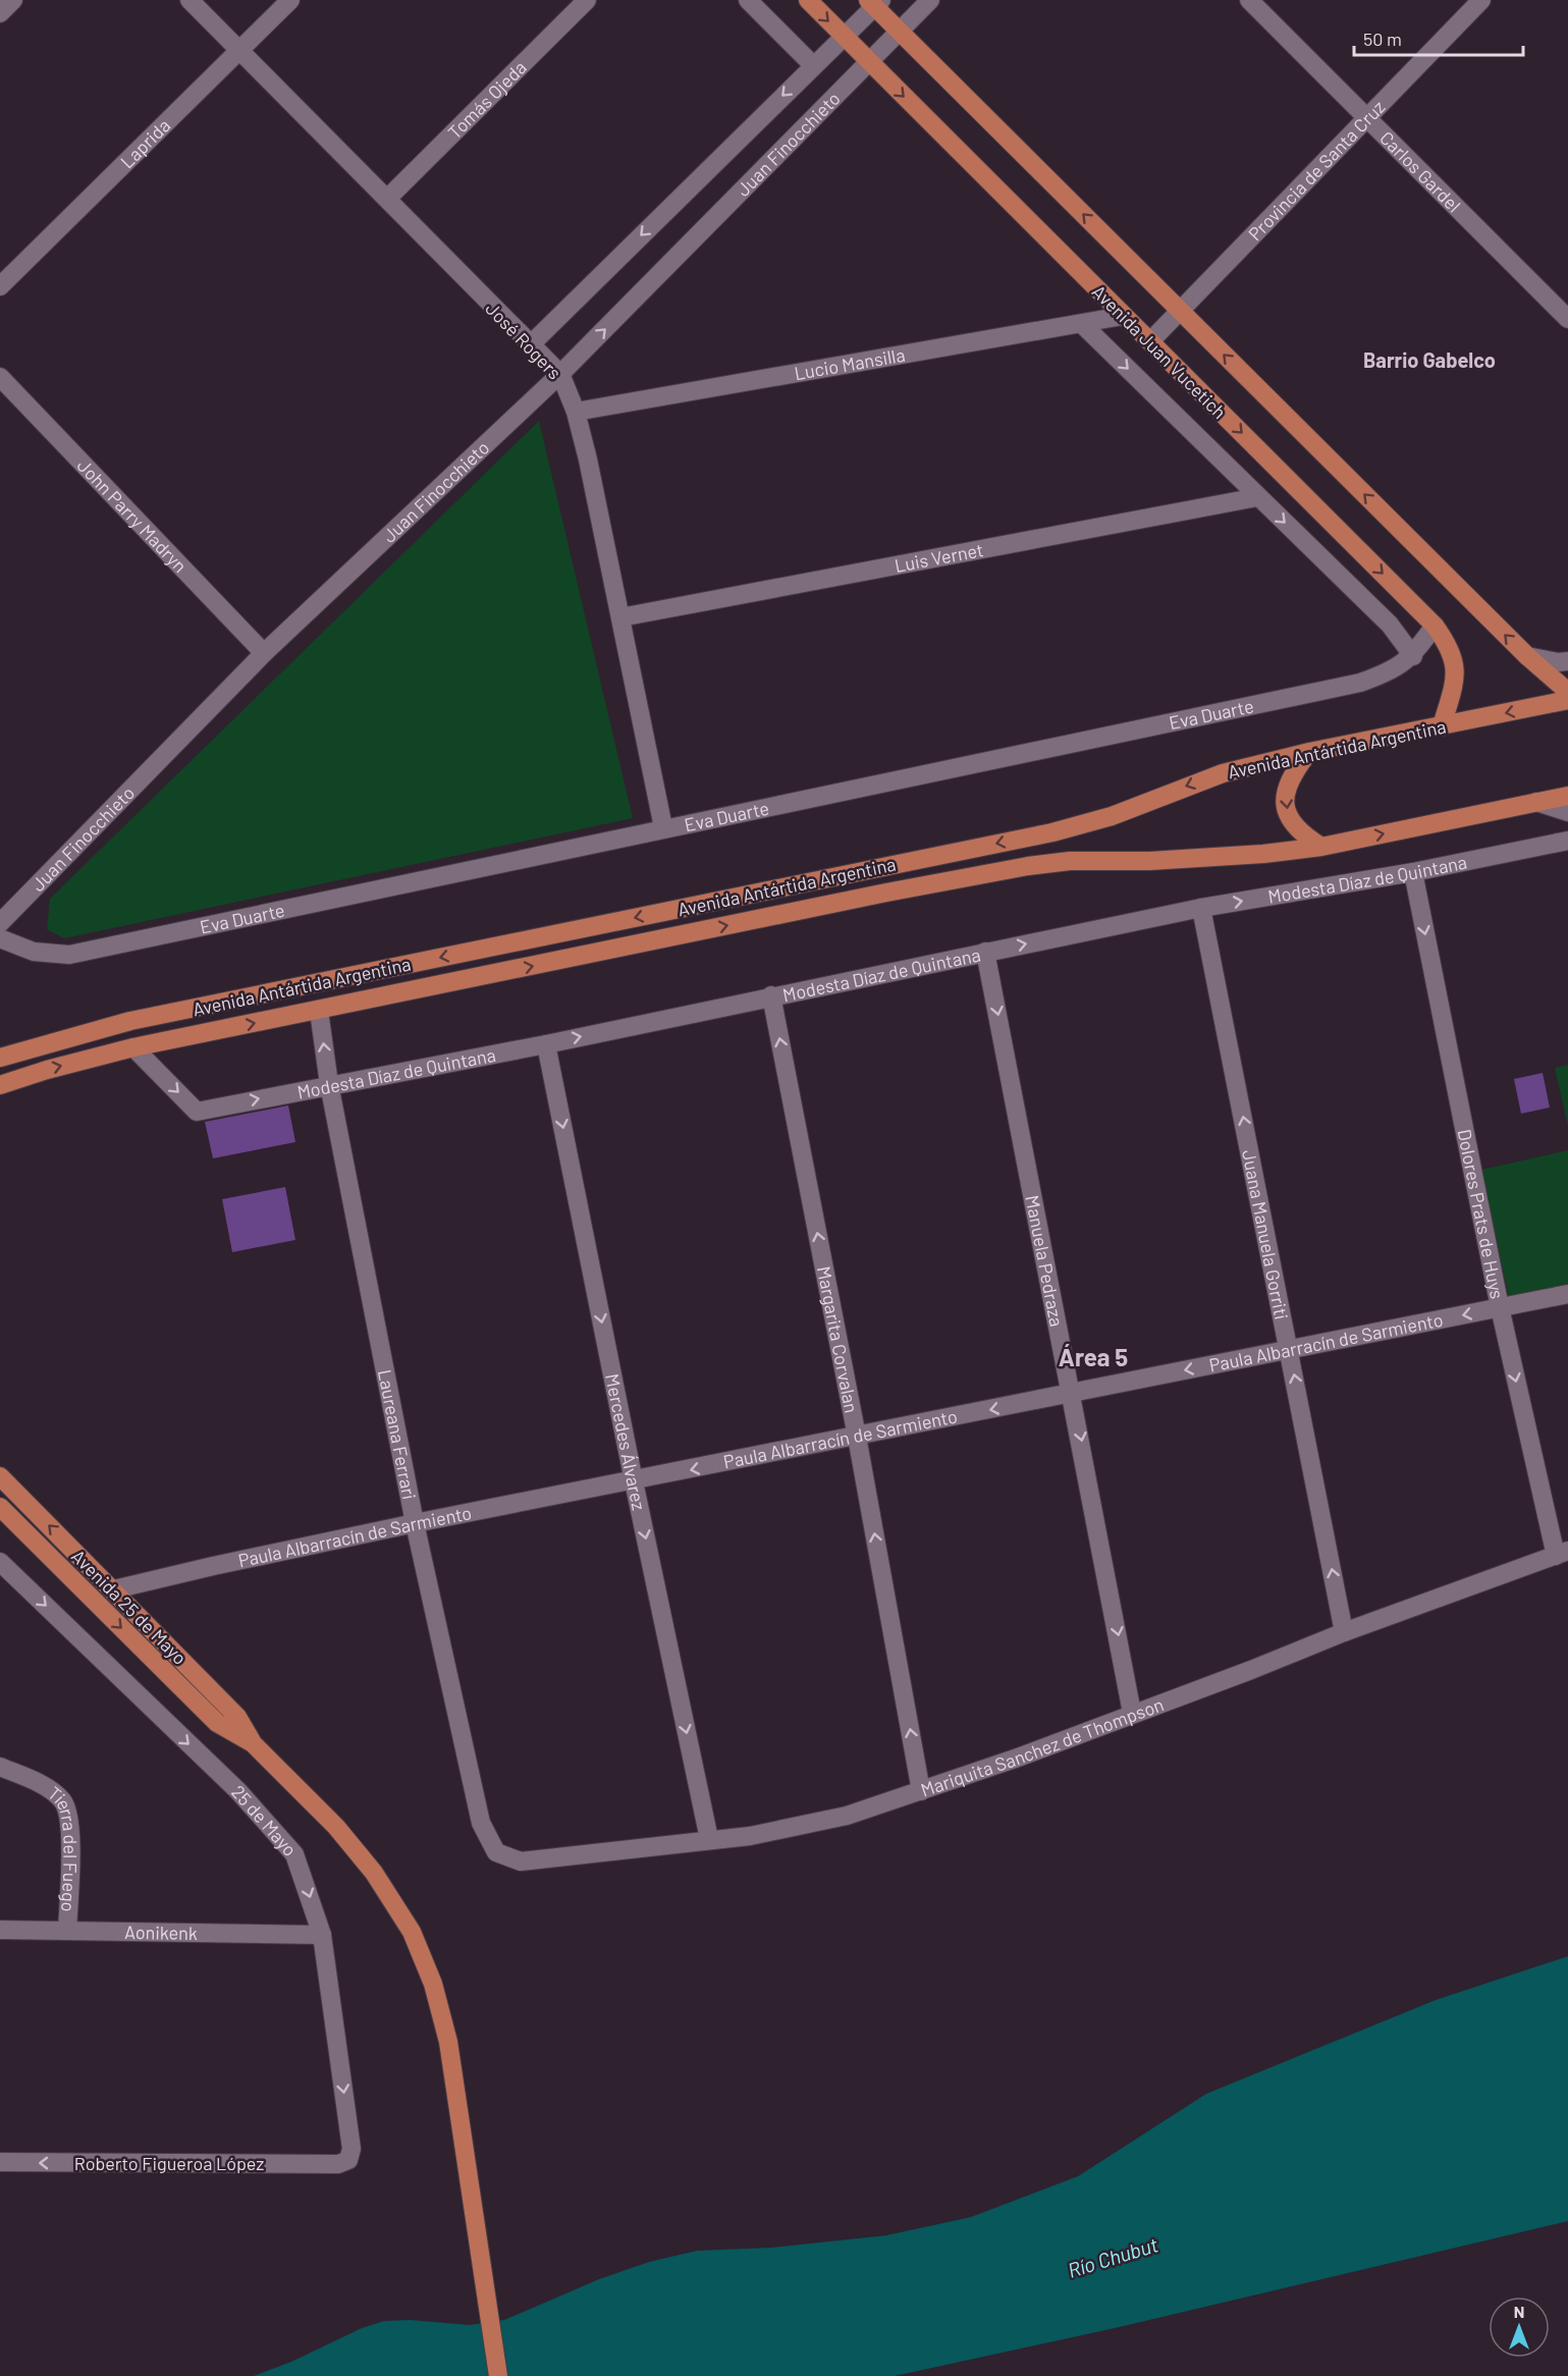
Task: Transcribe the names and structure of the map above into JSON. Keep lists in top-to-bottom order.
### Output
{
  "streets": {
    "main road": ["Avenida Juan Vucetich", "Avenida Antártida Argentina", "Avenida 25 de Mayo"],
    "street": [
      "Tomás Ojeda",
      "Laprida",
      "Juan Finocchieto",
      "Provincia de Santa Cruz",
      "Carlos Gardel",
      "José Rogers",
      "Lucio Mansilla",
      "John Parry Madryn",
      "Luis Vernet",
      "Eva Duarte",
      "Modesta Díaz de Quintana",
      "Dolores Prats de Huys",
      "Juana Manuela Gorriti",
      "Manuela Pedraza",
      "Margarita Corvalan",
      "Paula Albarracín de Sarmiento",
      "Laureana Ferrari",
      "Mercedes Álvarez",
      "Mariquita Sanchez de Thompson",
      "25 de Mayo",
      "Tierra del Fuego",
      "Aonikenk",
      "Roberto Figueroa López"
    ]
  },
  "crossings": [
    ["Tomás Ojeda", "José Rogers"],
    ["Laprida", "José Rogers"],
    ["Juan Finocchieto", "José Rogers"],
    ["Juan Finocchieto", "Avenida Juan Vucetich"],
    ["Juan Finocchieto", "John Parry Madryn"],
    ["Provincia de Santa Cruz", "Carlos Gardel"],
    ["Provincia de Santa Cruz", "Avenida Juan Vucetich"],
    ["José Rogers", "Lucio Mansilla"],
    ["José Rogers", "Luis Vernet"],
    ["José Rogers", "Eva Duarte"],
    ["Avenida Juan Vucetich", "Lucio Mansilla"],
    ["Avenida Juan Vucetich", "Eva Duarte"],
    ["Avenida Juan Vucetich", "Avenida Antártida Argentina"],
    ["Avenida Antártida Argentina", "Modesta Díaz de Quintana"],
    ["Avenida Antártida Argentina", "Laureana Ferrari"],
    ["Modesta Díaz de Quintana", "Dolores Prats de Huys"],
    ["Modesta Díaz de Quintana", "Juana Manuela Gorriti"],
    ["Modesta Díaz de Quintana", "Manuela Pedraza"],
    ["Modesta Díaz de Quintana", "Margarita Corvalan"],
    ["Modesta Díaz de Quintana", "Laureana Ferrari"],
    ["Modesta Díaz de Quintana", "Mercedes Álvarez"],
    ["Dolores Prats de Huys", "Paula Albarracín de Sarmiento"],
    ["Dolores Prats de Huys", "Mariquita Sanchez de Thompson"],
    ["Juana Manuela Gorriti", "Paula Albarracín de Sarmiento"],
    ["Juana Manuela Gorriti", "Mariquita Sanchez de Thompson"],
    ["Manuela Pedraza", "Paula Albarracín de Sarmiento"],
    ["Manuela Pedraza", "Mariquita Sanchez de Thompson"],
    ["Margarita Corvalan", "Paula Albarracín de Sarmiento"],
    ["Margarita Corvalan", "Mariquita Sanchez de Thompson"],
    ["Paula Albarracín de Sarmiento", "Laureana Ferrari"],
    ["Paula Albarracín de Sarmiento", "Mercedes Álvarez"],
    ["Paula Albarracín de Sarmiento", "Avenida 25 de Mayo"],
    ["Laureana Ferrari", "Mariquita Sanchez de Thompson"],
    ["Mercedes Álvarez", "Mariquita Sanchez de Thompson"],
    ["25 de Mayo", "Aonikenk"],
    ["25 de Mayo", "Roberto Figueroa López"],
    ["Tierra del Fuego", "Aonikenk"]
  ],
  "one_way": [
    "Modesta Díaz de Quintana",
    "Dolores Prats de Huys",
    "Juana Manuela Gorriti",
    "Manuela Pedraza",
    "Margarita Corvalan",
    "Paula Albarracín de Sarmiento",
    "Mercedes Álvarez",
    "25 de Mayo",
    "Roberto Figueroa López"
  ],
  "districts": ["Barrio Gabelco", "Área 5"],
  "water": ["Río Chubut"],
  "scale_bar": "50 m",
  "north": "top"
}
